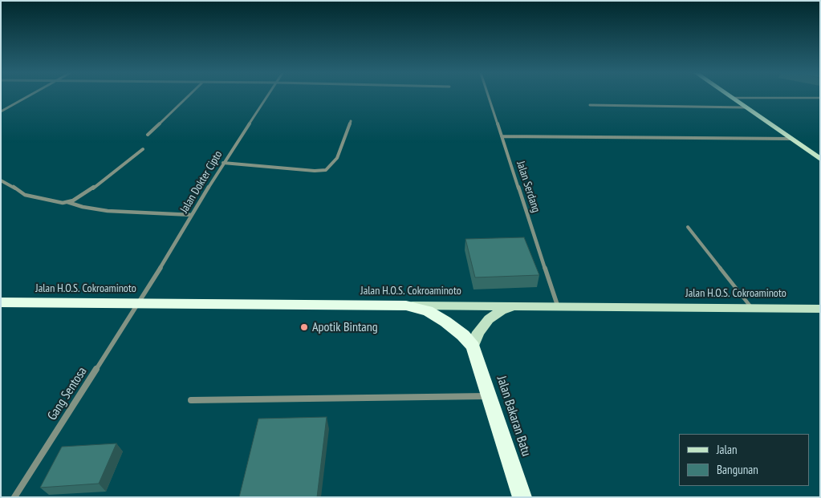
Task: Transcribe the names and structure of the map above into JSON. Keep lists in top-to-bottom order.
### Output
{
  "streets": {
    "highway": ["Jalan H.O.S. Cokroaminoto", "Jalan Bakaran Batu"],
    "street": ["Jalan Dokter Cipto", "Jalan Serdang", "Gang Sentosa"]
  },
  "crossings": [
    ["Jalan Dokter Cipto", "Jalan H.O.S. Cokroaminoto"],
    ["Jalan Dokter Cipto", "Gang Sentosa"],
    ["Jalan Serdang", "Jalan H.O.S. Cokroaminoto"],
    ["Jalan H.O.S. Cokroaminoto", "Gang Sentosa"],
    ["Jalan H.O.S. Cokroaminoto", "Jalan Bakaran Batu"]
  ],
  "places": ["Apotik Bintang"],
  "legend": ["Jalan", "Bangunan"]
}
